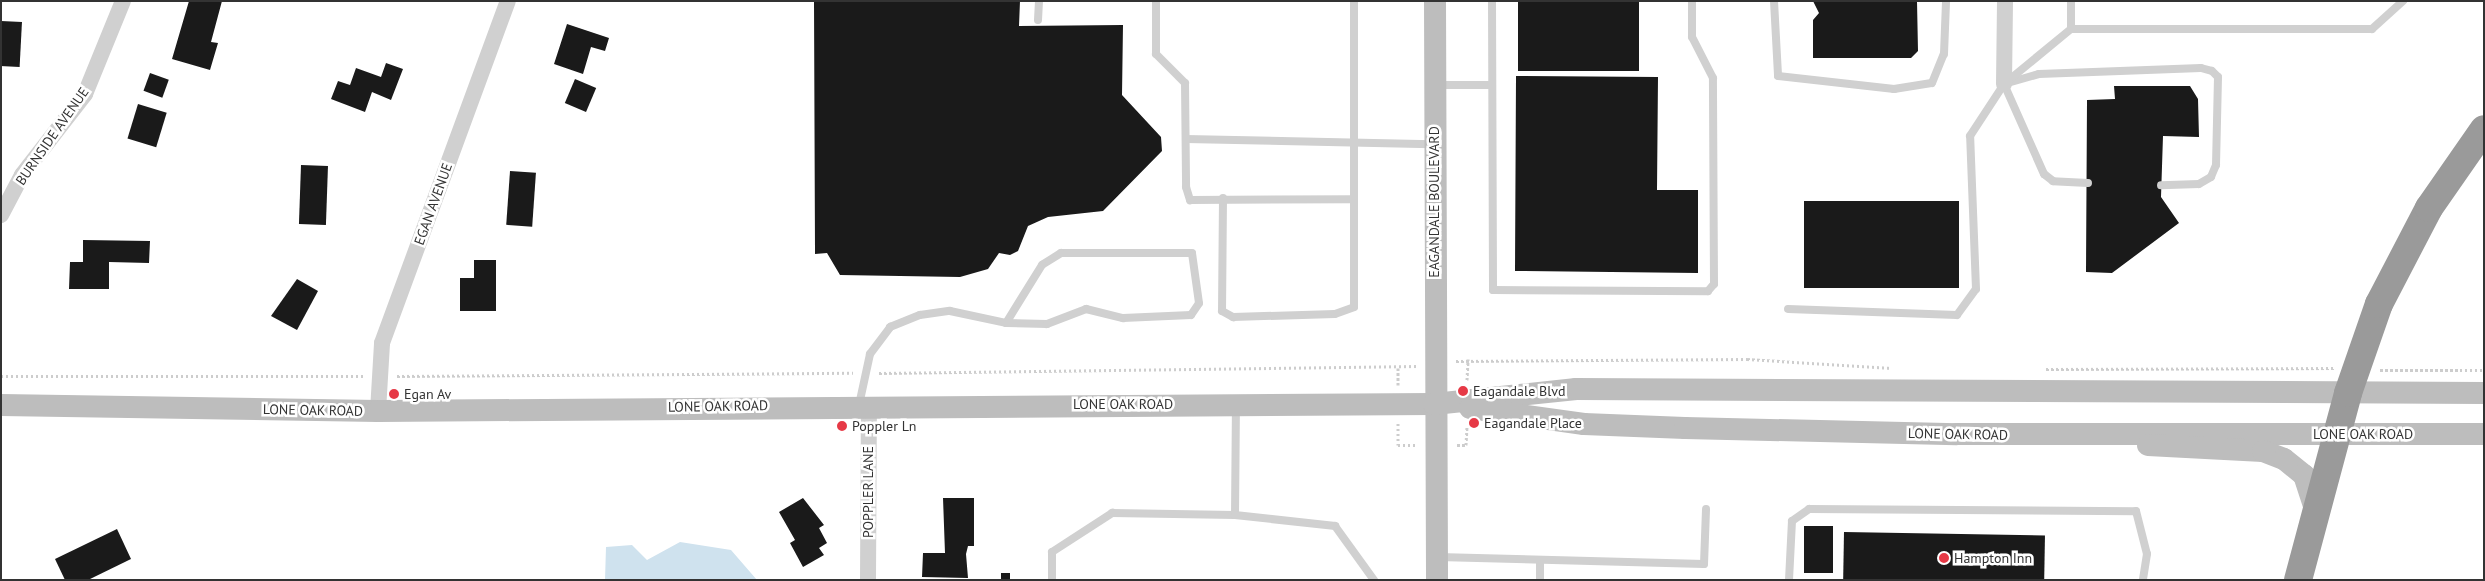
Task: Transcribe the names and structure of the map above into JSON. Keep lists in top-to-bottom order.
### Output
{
  "streets": {
    "main road": ["EAGANDALE BOULEVARD", "LONE OAK ROAD"],
    "street": ["BURNSIDE AVENUE", "EGAN AVENUE", "POPPLER LANE"]
  },
  "crossings": [
    ["EAGANDALE BOULEVARD", "LONE OAK ROAD"],
    ["EGAN AVENUE", "LONE OAK ROAD"],
    ["LONE OAK ROAD", "POPPLER LANE"]
  ],
  "places": [
    "Eagandale Blvd",
    "Egan Av",
    "Eagandale Place",
    "Poppler Ln",
    "Hampton Inn"
  ]
}
